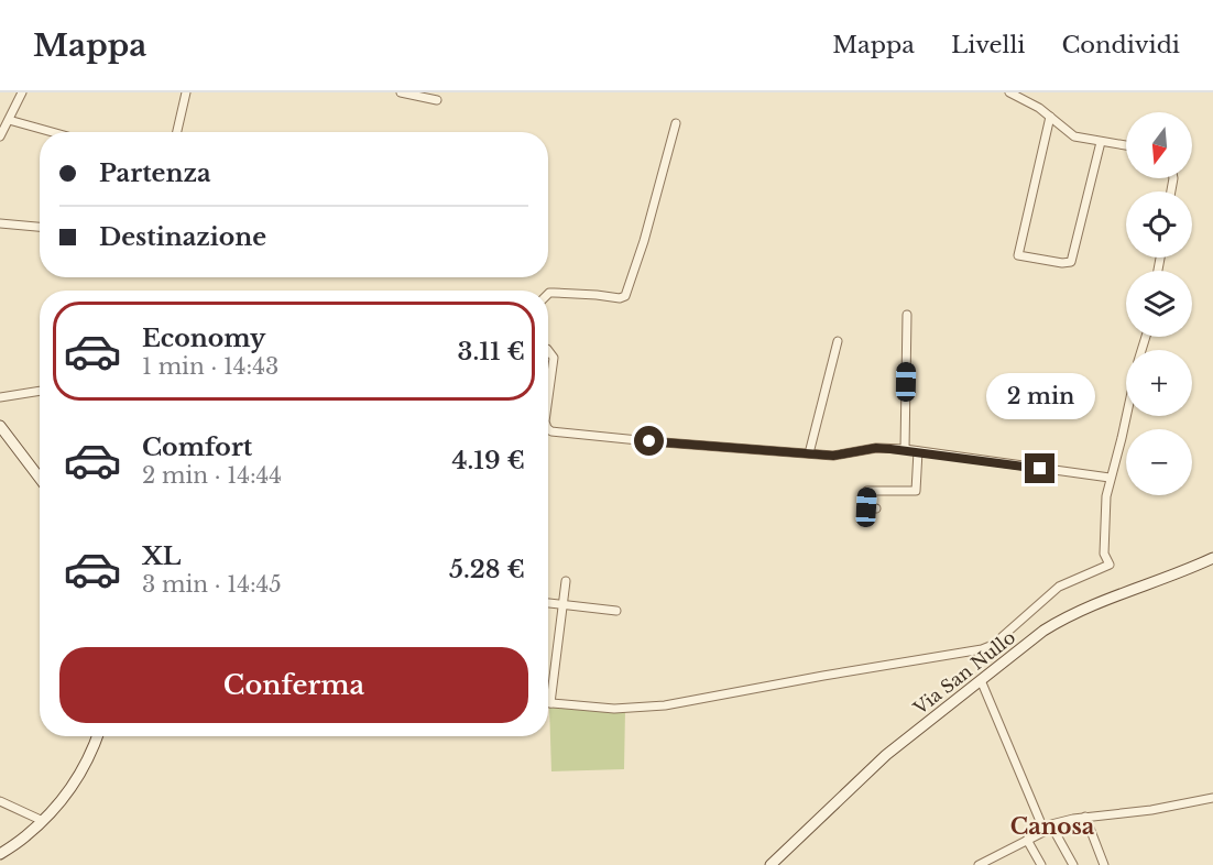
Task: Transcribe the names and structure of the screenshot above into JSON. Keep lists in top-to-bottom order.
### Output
{
  "streets": {
    "street": ["Via San Nullo"]
  },
  "districts": ["Canosa"],
  "north": "bottom",
  "page": {
    "header": "Mappa",
    "nav": ["Mappa", "Livelli", "Condividi"],
    "map_buttons": ["+", "−"],
    "banner": ["Partenza", "Destinazione"],
    "list": [
      {
        "name": "Economy",
        "note": "1 min · 14:43",
        "value": "3.11 €"
      },
      {
        "name": "Comfort",
        "note": "2 min · 14:44",
        "value": "4.19 €"
      },
      {
        "name": "XL",
        "note": "3 min · 14:45",
        "value": "5.28 €"
      }
    ],
    "bubble": "2 min",
    "buttons": "Conferma"
  }
}
